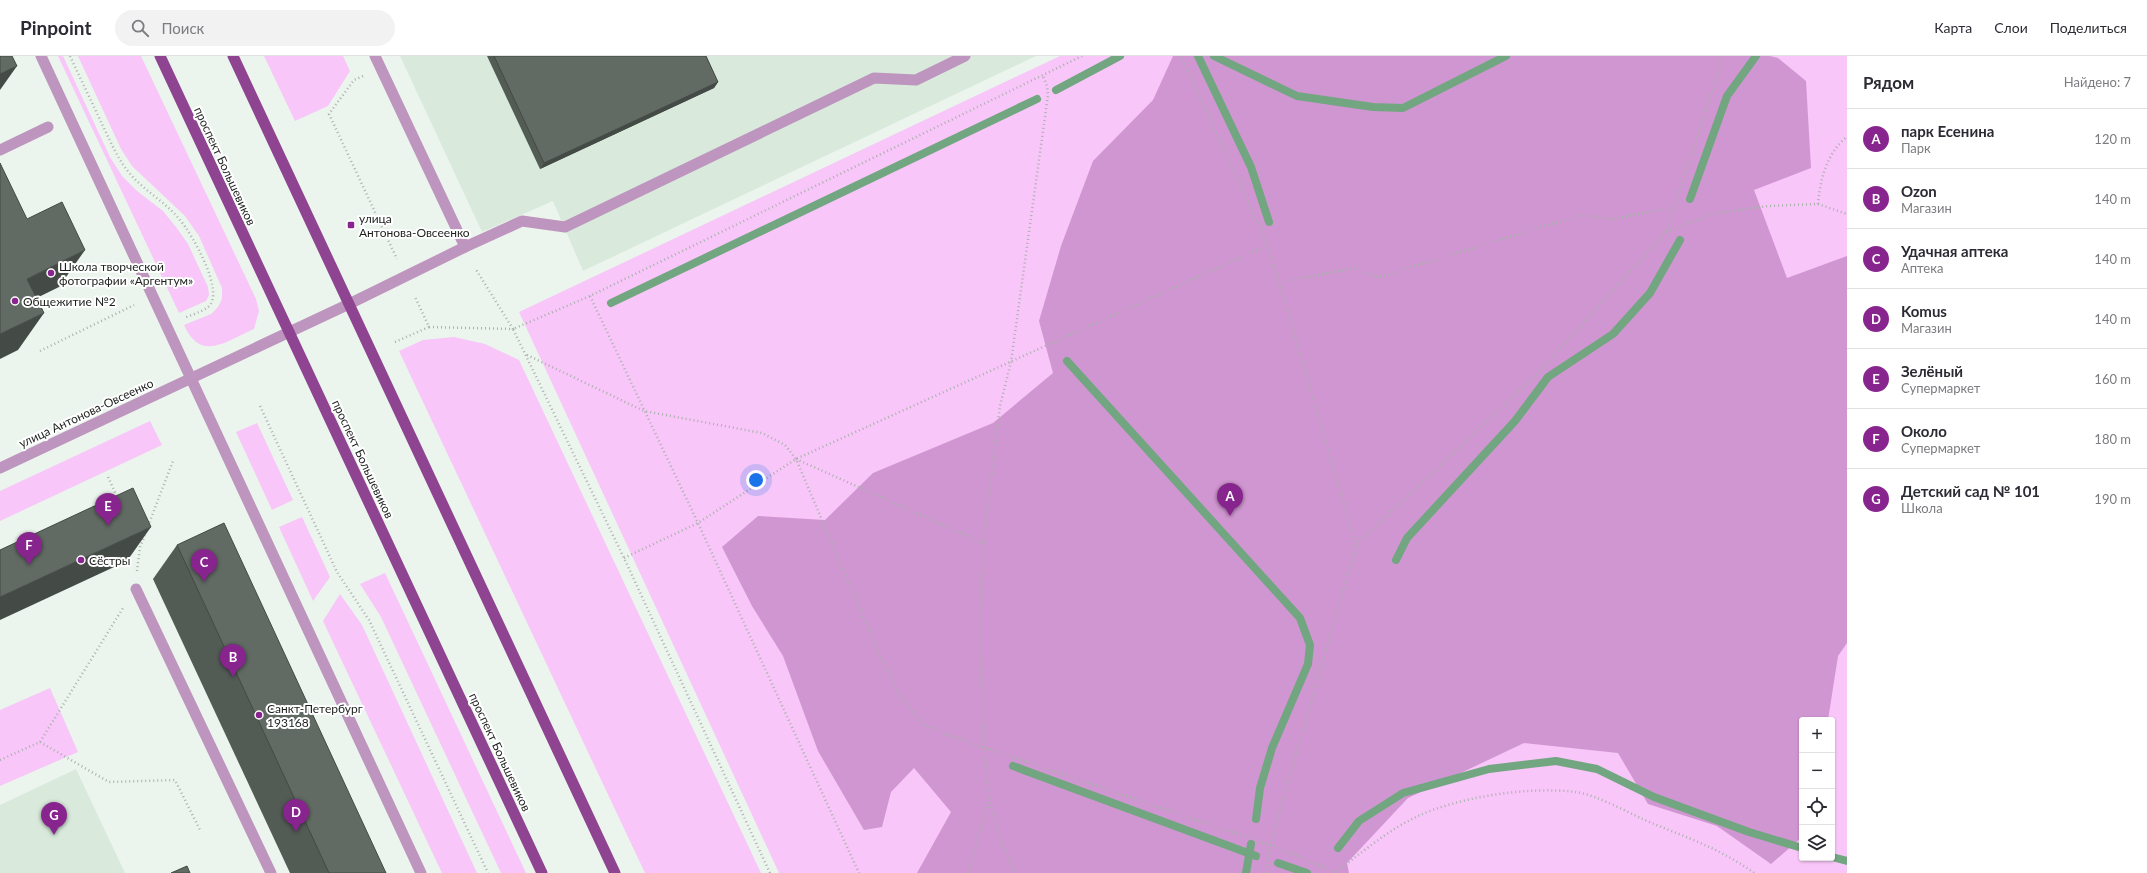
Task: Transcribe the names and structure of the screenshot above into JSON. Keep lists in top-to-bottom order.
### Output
{
  "streets": {
    "main road": ["проспект Большевиков"],
    "street": ["улица Антонова-Овсеенко"]
  },
  "crossings": [
    ["проспект Большевиков", "улица Антонова-Овсеенко"]
  ],
  "places": {
    "transit": ["улица Антонова-Овсеенко"],
    "other": [
      "Школа творческой фотографии «Аргентум»",
      "Общежитие №2",
      "Сёстры",
      "Санкт-Петербург 193168"
    ]
  },
  "page": {
    "header": "Pinpoint",
    "search": "Поиск",
    "nav": ["Карта", "Слои", "Поделиться"],
    "heading": ["Рядом", "Найдено: 7"],
    "list": [
      {
        "mark": "A",
        "name": "парк Есенина",
        "note": "Парк",
        "value": "120 m"
      },
      {
        "mark": "B",
        "name": "Ozon",
        "note": "Магазин",
        "value": "140 m"
      },
      {
        "mark": "C",
        "name": "Удачная аптека",
        "note": "Аптека",
        "value": "140 m"
      },
      {
        "mark": "D",
        "name": "Komus",
        "note": "Магазин",
        "value": "140 m"
      },
      {
        "mark": "E",
        "name": "Зелёный",
        "note": "Супермаркет",
        "value": "160 m"
      },
      {
        "mark": "F",
        "name": "Около",
        "note": "Супермаркет",
        "value": "180 m"
      },
      {
        "mark": "G",
        "name": "Детский сад № 101",
        "note": "Школа",
        "value": "190 m"
      }
    ],
    "pins": [
      "A",
      "E",
      "F",
      "C",
      "B",
      "D",
      "G"
    ],
    "map_buttons": ["+", "−"]
  }
}
